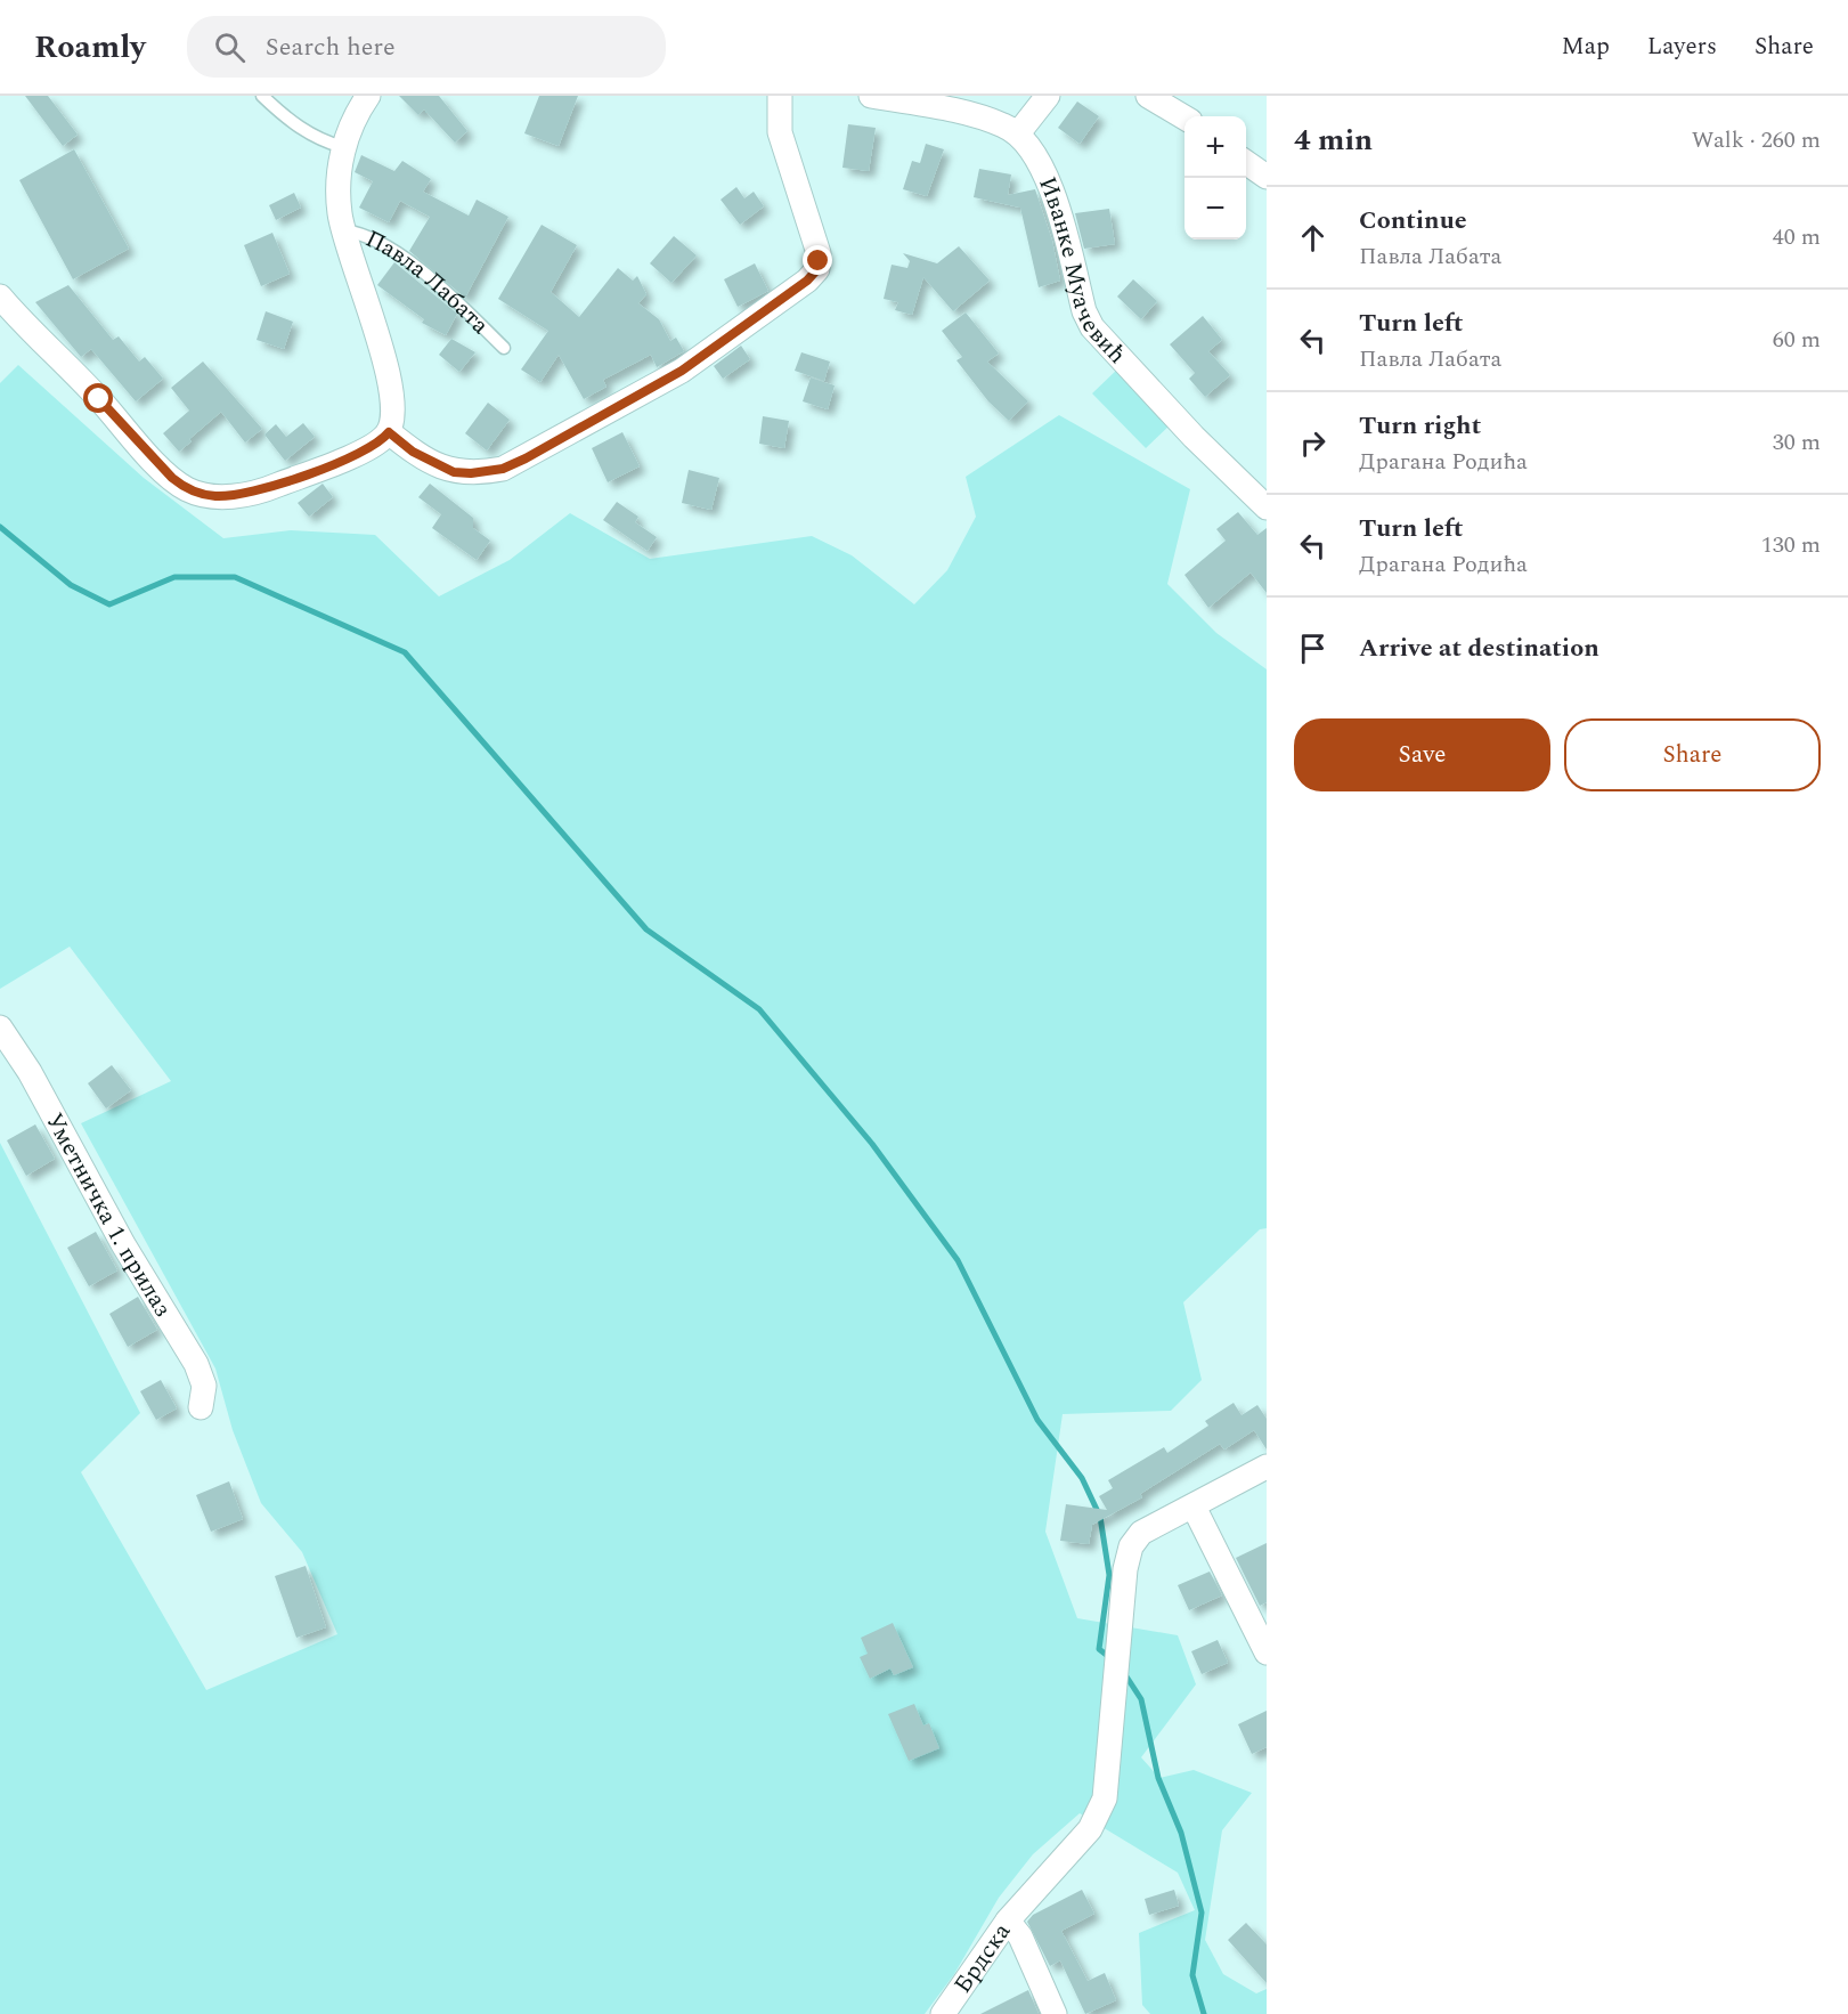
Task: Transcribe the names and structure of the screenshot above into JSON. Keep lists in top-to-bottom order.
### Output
{
  "streets": {
    "street": [
      "Иванке Муачевић",
      "Павла Лабата",
      "Уметничка 1. прилаз",
      "Брдска"
    ]
  },
  "page": {
    "header": "Roamly",
    "search": "Search here",
    "nav": ["Map", "Layers", "Share"],
    "heading": ["4 min", "Walk · 260 m"],
    "map_buttons": ["+", "−"],
    "list": [
      ["Continue", "Павла Лабата", "40 m"],
      ["Turn left", "Павла Лабата", "60 m"],
      ["Turn right", "Драгана Родића", "30 m"],
      ["Turn left", "Драгана Родића", "130 m"],
      "Arrive at destination"
    ],
    "buttons": ["Save", "Share"]
  }
}
